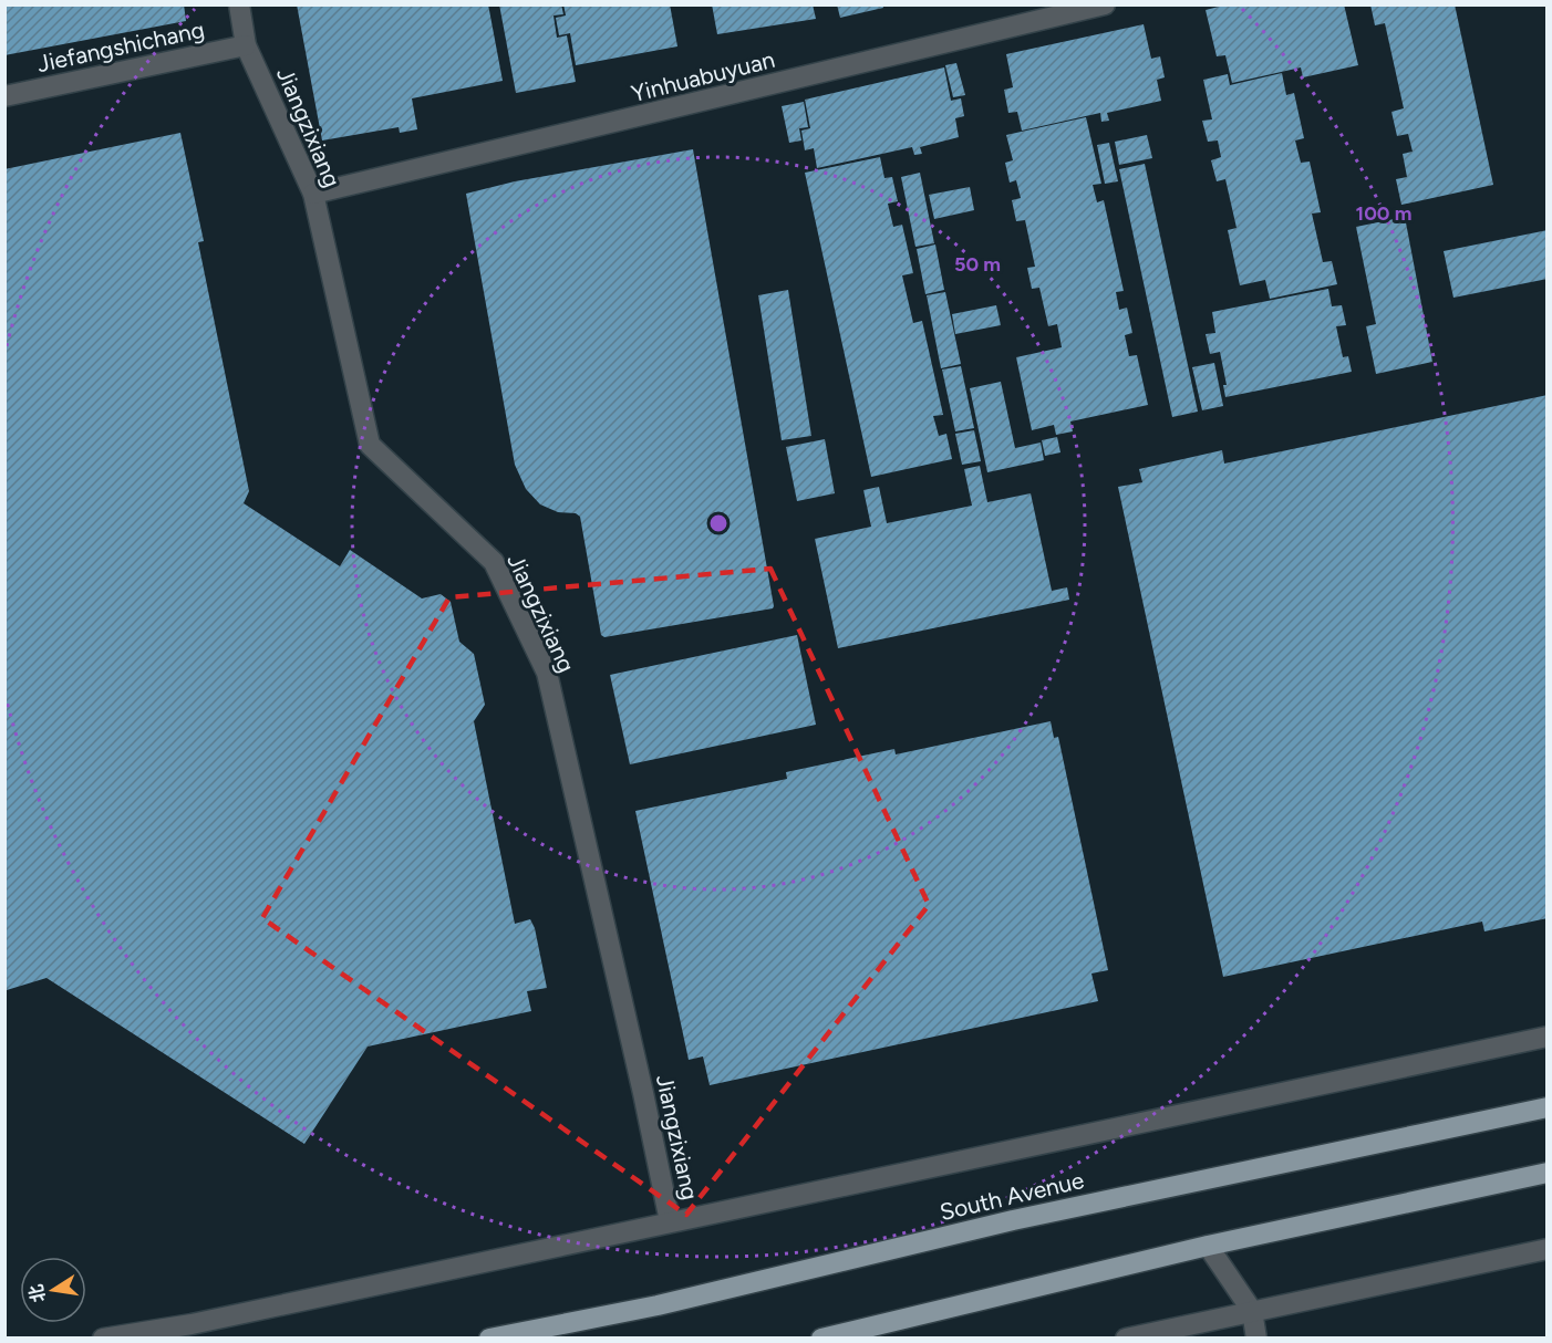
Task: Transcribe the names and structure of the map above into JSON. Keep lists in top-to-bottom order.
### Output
{
  "streets": {
    "main road": ["South Avenue"],
    "street": ["Jiefangshichang", "Yinhuabuyuan", "Jiangzixiang"]
  },
  "crossings": [
    ["Jiefangshichang", "Jiangzixiang"],
    ["Yinhuabuyuan", "Jiangzixiang"]
  ],
  "north": "left",
  "rings": ["100 m", "50 m"]
}
